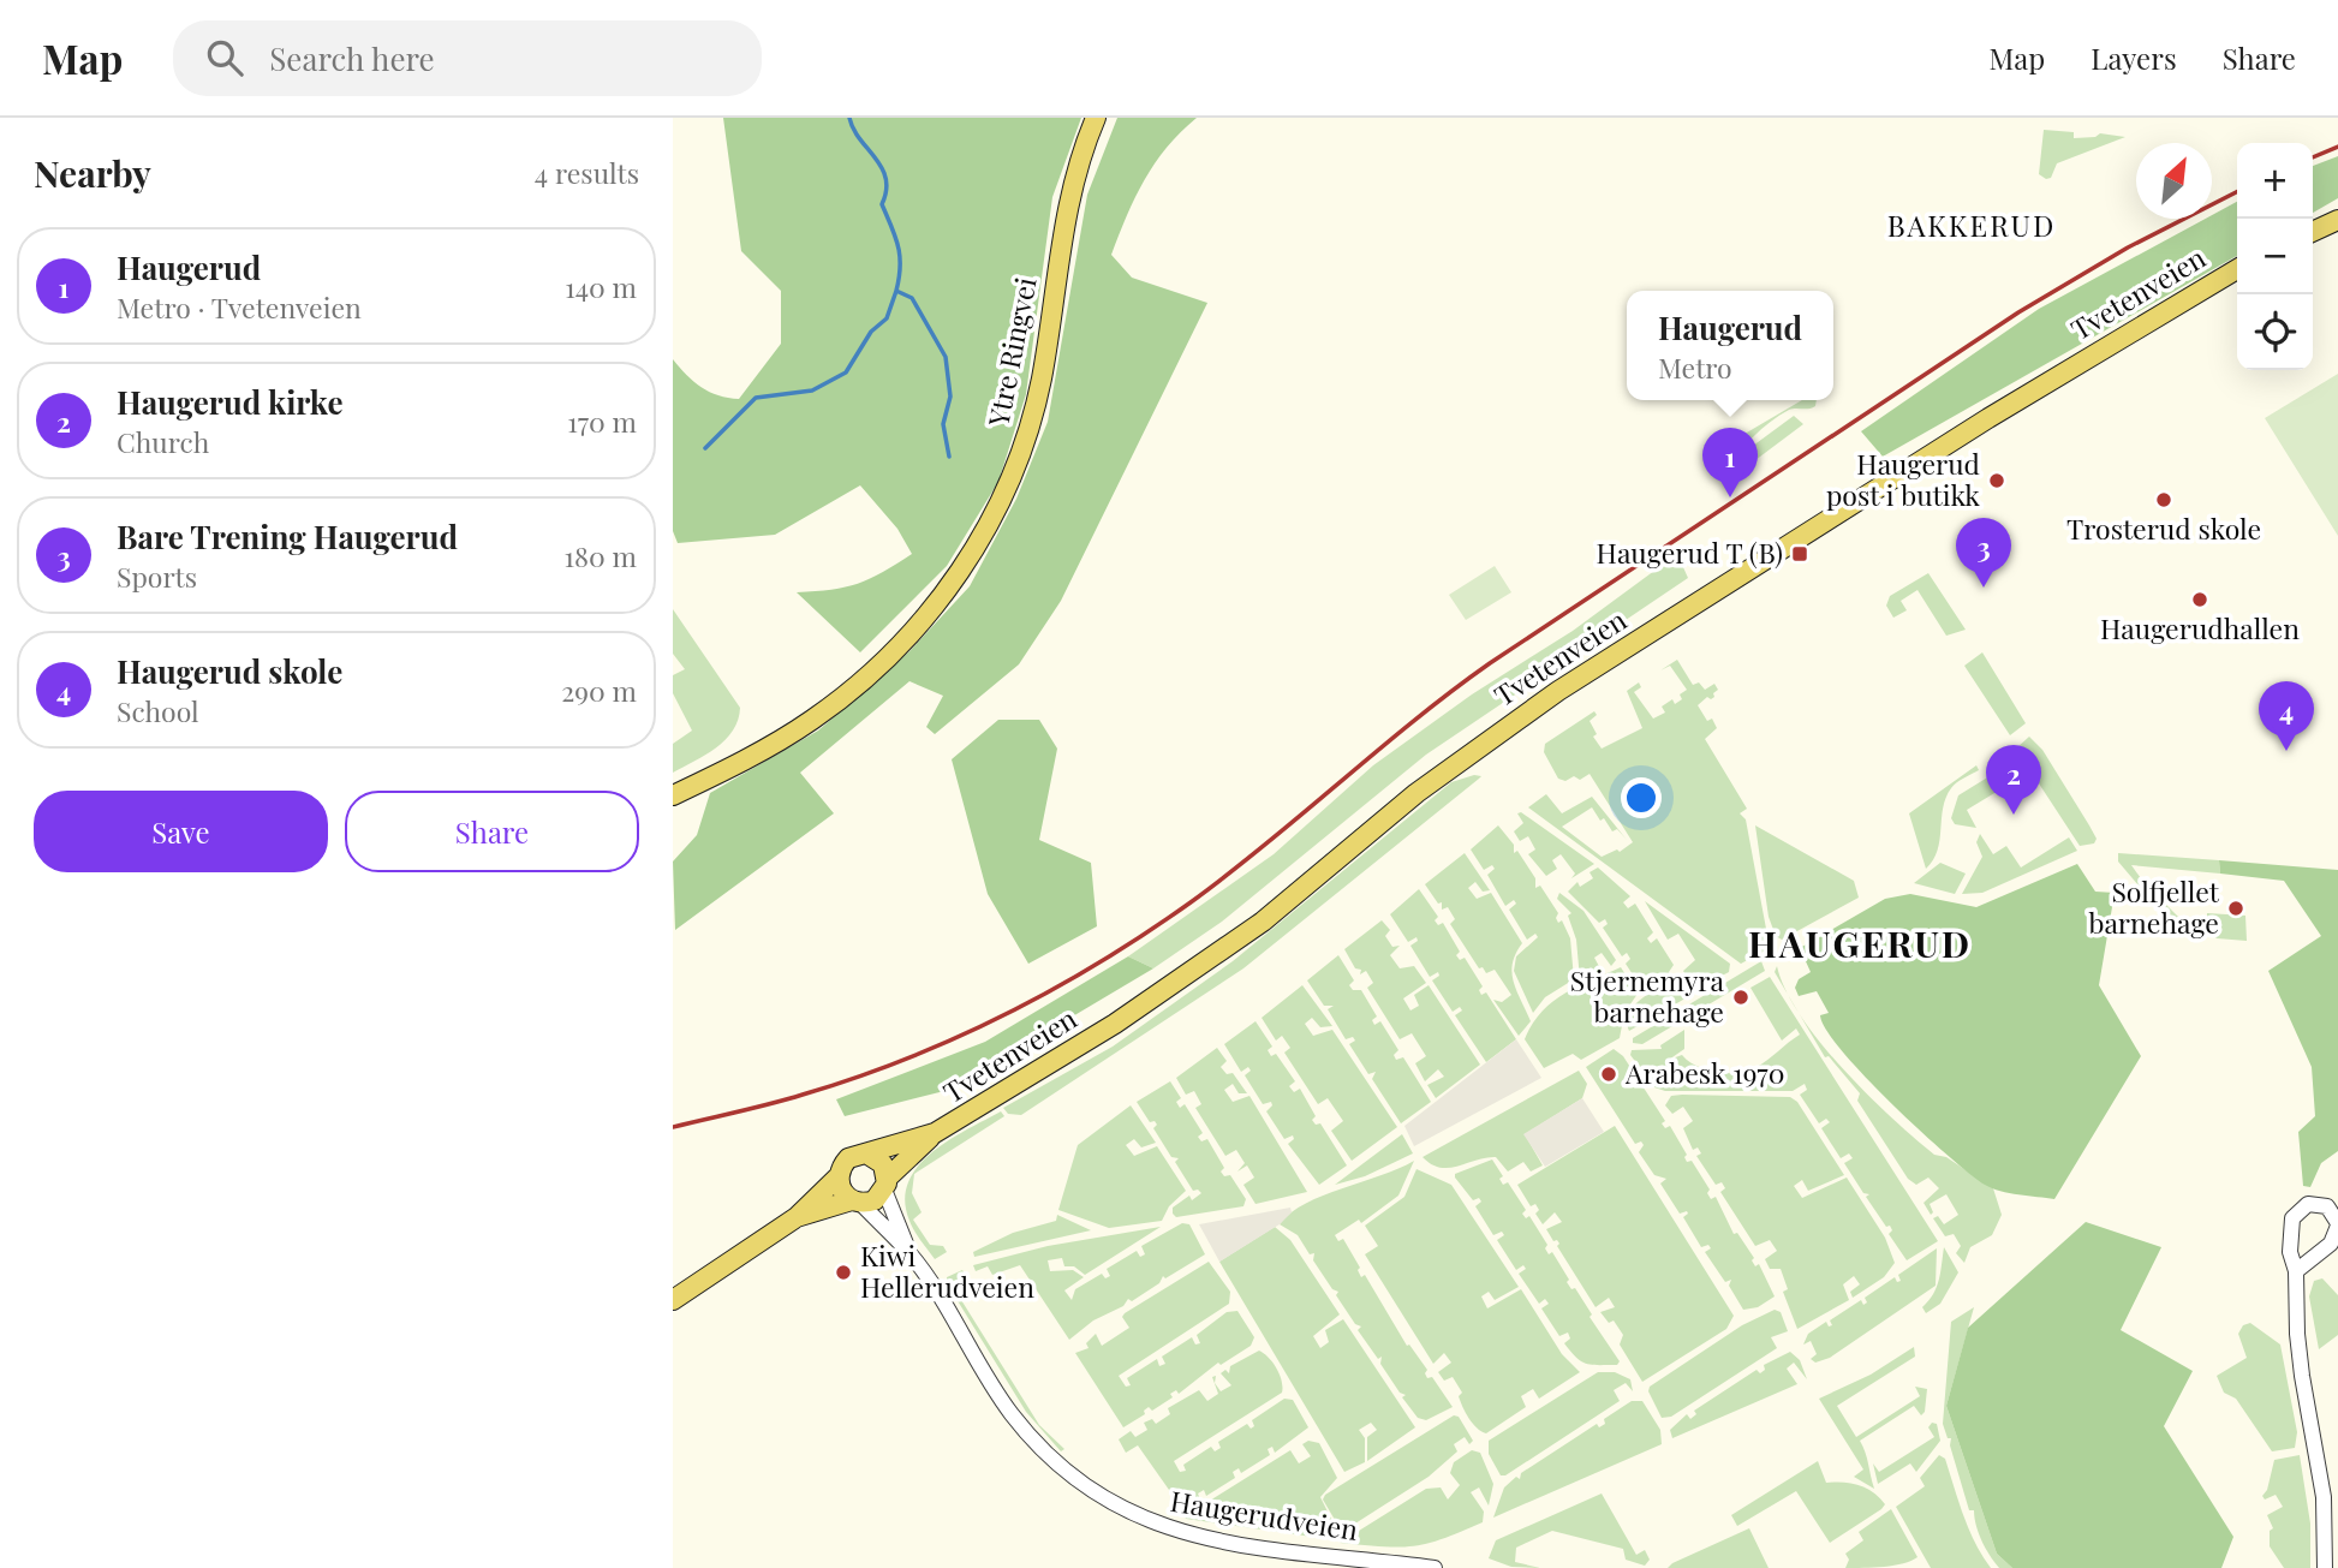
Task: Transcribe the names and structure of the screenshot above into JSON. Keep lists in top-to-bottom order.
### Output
{
  "streets": {
    "main road": ["Tvetenveien", "Ytre Ringvei"],
    "street": ["Haugerudveien"]
  },
  "crossings": [
    ["Tvetenveien", "Haugerudveien"]
  ],
  "districts": ["BAKKERUD", "HAUGERUD"],
  "places": {
    "other": [
      "Haugerud post i butikk",
      "Trosterud skole",
      "Haugerudhallen",
      "Solfjellet barnehage",
      "Stjernemyra barnehage",
      "Arabesk 1970",
      "Kiwi Hellerudveien"
    ],
    "transit": ["Haugerud T (B)"]
  },
  "north": "top right",
  "page": {
    "header": "Map",
    "search": "Search here",
    "nav": ["Map", "Layers", "Share"],
    "heading": ["Nearby", "4 results"],
    "map_buttons": ["+", "−"],
    "list": [
      {
        "mark": "1",
        "name": "Haugerud",
        "note": "Metro · Tvetenveien",
        "value": "140 m"
      },
      {
        "mark": "2",
        "name": "Haugerud kirke",
        "note": "Church",
        "value": "170 m"
      },
      {
        "mark": "3",
        "name": "Bare Trening Haugerud",
        "note": "Sports",
        "value": "180 m"
      },
      {
        "mark": "4",
        "name": "Haugerud skole",
        "note": "School",
        "value": "290 m"
      }
    ],
    "popup": ["Haugerud", "Metro"],
    "pins": [
      "1",
      "3",
      "4",
      "2"
    ],
    "buttons": ["Save", "Share"]
  }
}
